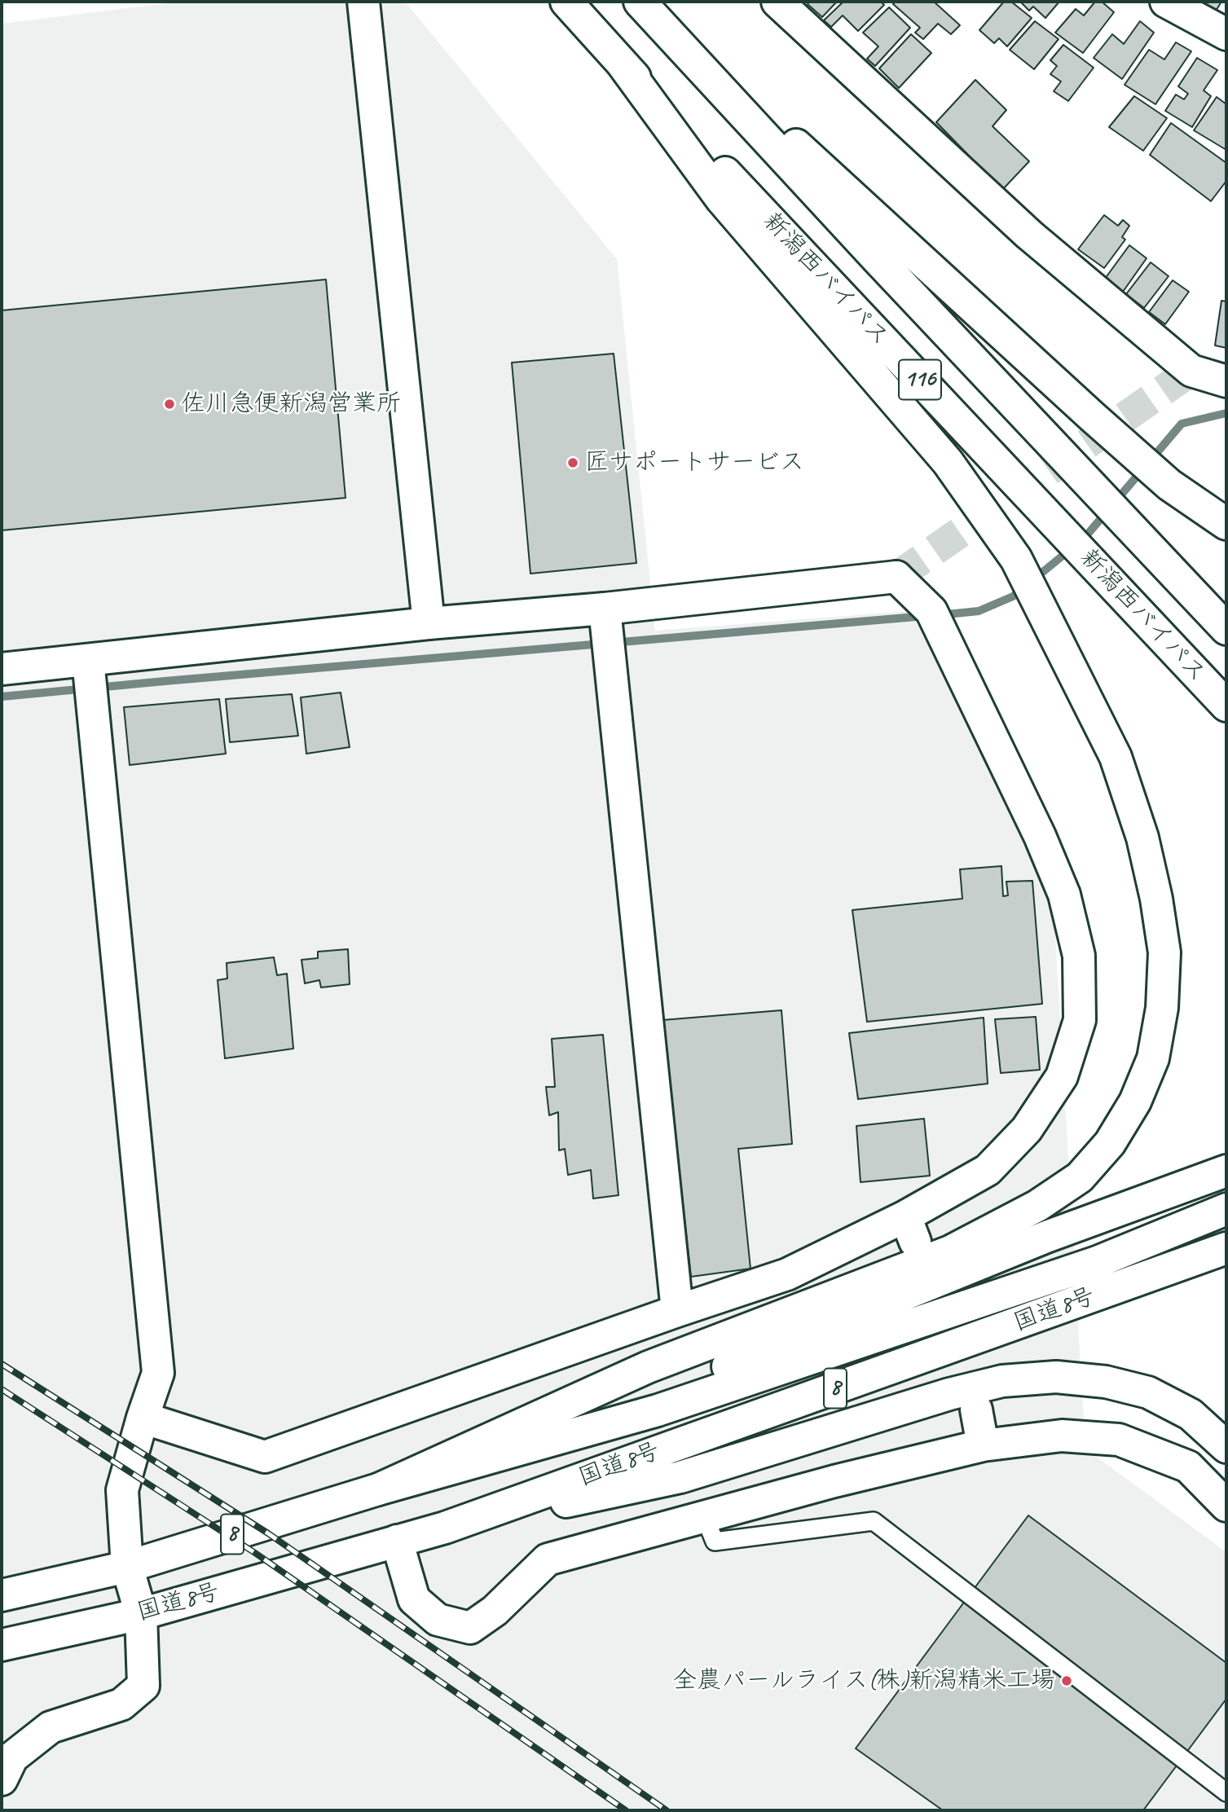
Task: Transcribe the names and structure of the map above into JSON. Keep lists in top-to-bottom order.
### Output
{
  "streets": {
    "main road": [
      "新潟西バイパス",
      "116",
      "国道8号",
      "8"
    ]
  },
  "crossings": [
    ["国道8号", "8"]
  ],
  "places": ["佐川急便新潟営業所", "匠サポートサービス", "全農パールライス(株)新潟精米工場"]
}
